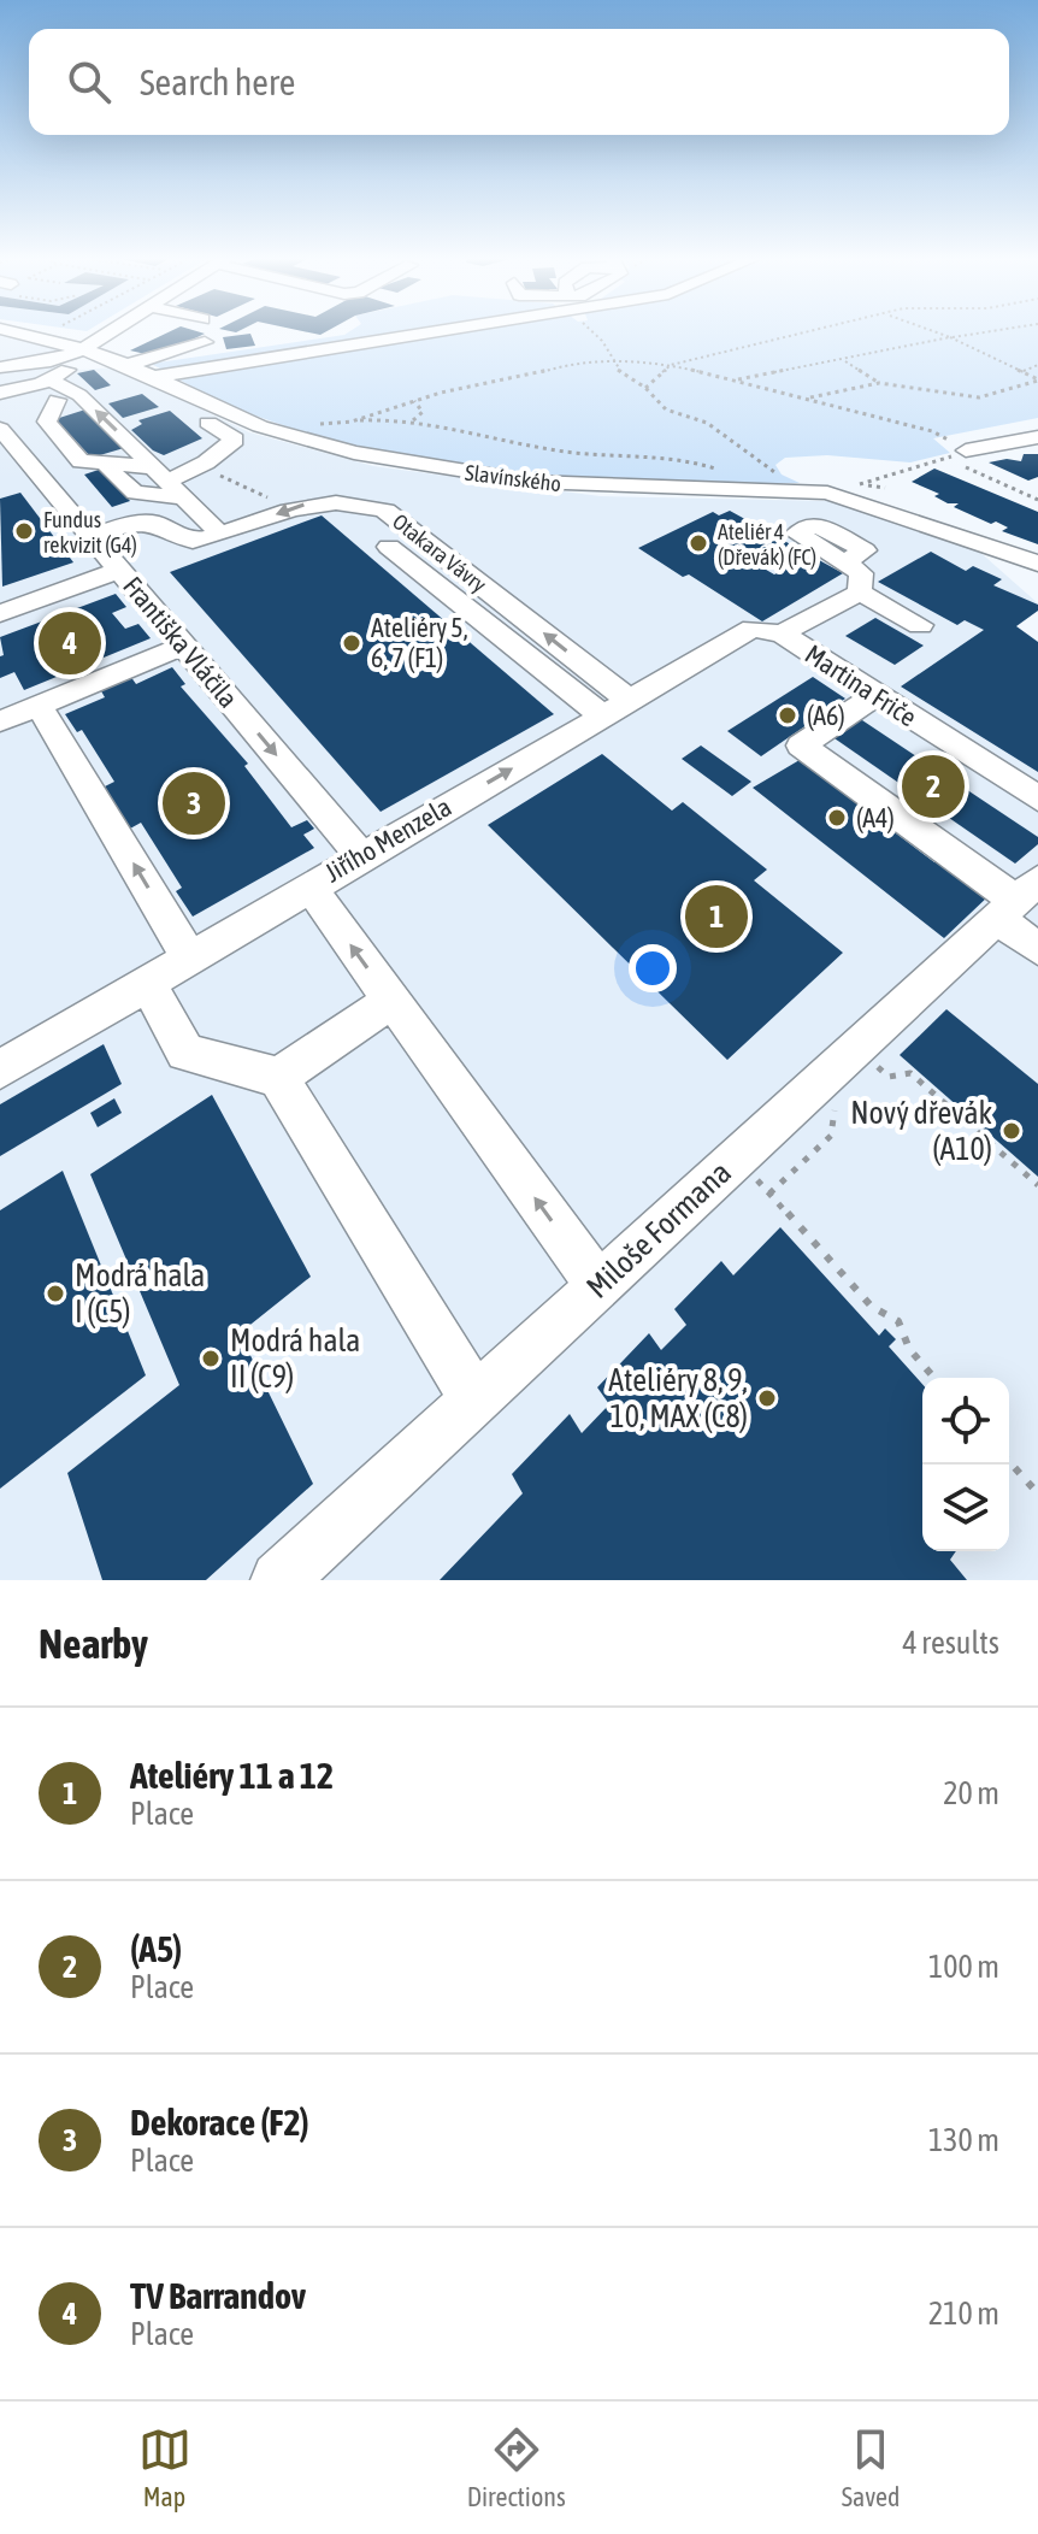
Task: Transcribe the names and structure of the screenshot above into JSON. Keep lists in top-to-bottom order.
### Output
{
  "streets": {
    "street": [
      "Slavínského",
      "Otakara Vávry",
      "Františka Vláčila",
      "Martina Friče",
      "Jiřího Menzela",
      "Miloše Formana"
    ]
  },
  "crossings": [
    ["Otakara Vávry", "Jiřího Menzela"],
    ["Františka Vláčila", "Jiřího Menzela"],
    ["Martina Friče", "Jiřího Menzela"]
  ],
  "places": [
    "Fundus rekvizit (G4)",
    "Ateliér 4 (Dřevák) (FC)",
    "Ateliéry 5, 6, 7 (F1)",
    "(A6)",
    "(A4)",
    "Nový dřevák (A10)",
    "Modrá hala I (C5)",
    "Modrá hala II (C9)",
    "Ateliéry 8, 9, 10, MAX (C8)"
  ],
  "page": {
    "search": "Search here",
    "pins": [
      "4",
      "2",
      "3",
      "1"
    ],
    "heading": ["Nearby", "4 results"],
    "list": [
      {
        "mark": "1",
        "name": "Ateliéry 11 a 12",
        "note": "Place",
        "value": "20 m"
      },
      {
        "mark": "2",
        "name": "(A5)",
        "note": "Place",
        "value": "100 m"
      },
      {
        "mark": "3",
        "name": "Dekorace (F2)",
        "note": "Place",
        "value": "130 m"
      },
      {
        "mark": "4",
        "name": "TV Barrandov",
        "note": "Place",
        "value": "210 m"
      }
    ],
    "nav": ["Map", "Directions", "Saved"]
  }
}
